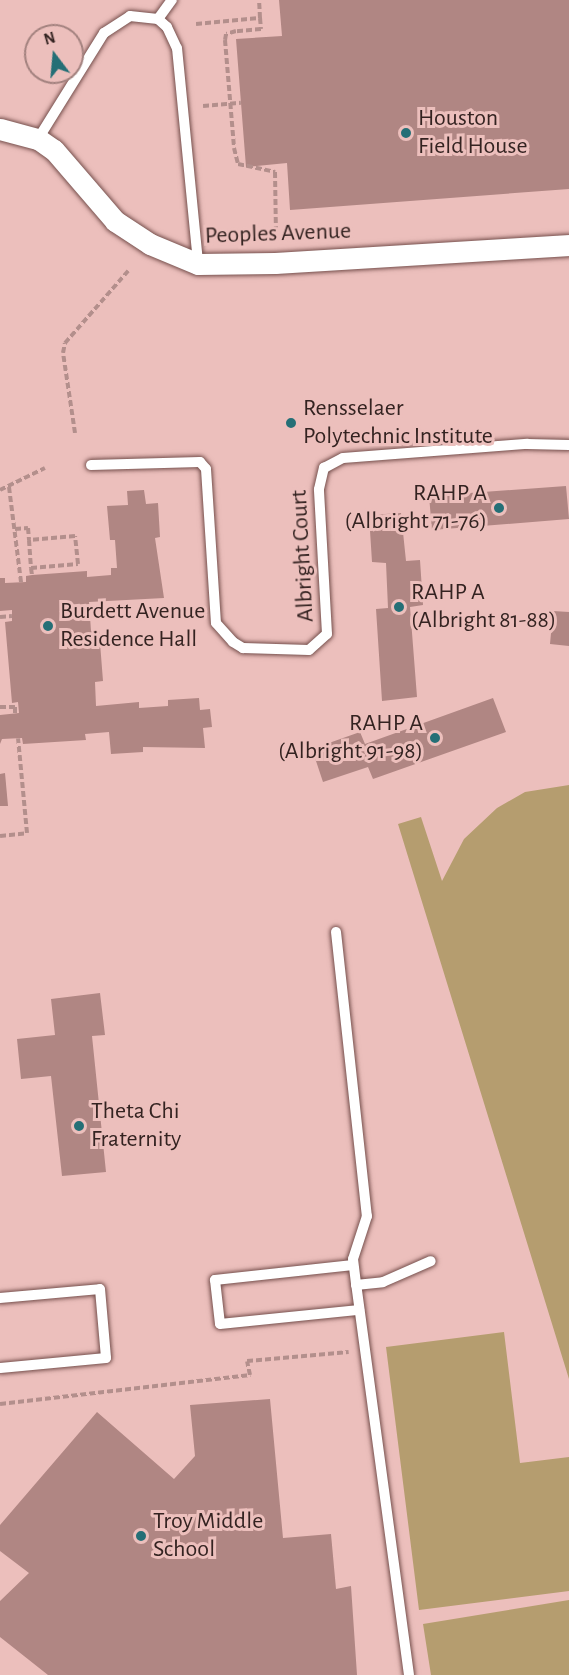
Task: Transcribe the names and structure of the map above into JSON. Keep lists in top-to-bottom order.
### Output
{
  "streets": {
    "street": ["Peoples Avenue"],
    "lane": ["Albright Court"]
  },
  "places": [
    "Houston Field House",
    "Rensselaer Polytechnic Institute",
    "RAHP A (Albright 71-76)",
    "RAHP A (Albright 81-88)",
    "Burdett Avenue Residence Hall",
    "RAHP A (Albright 91-98)",
    "Theta Chi Fraternity",
    "Troy Middle School"
  ],
  "north": "top"
}
